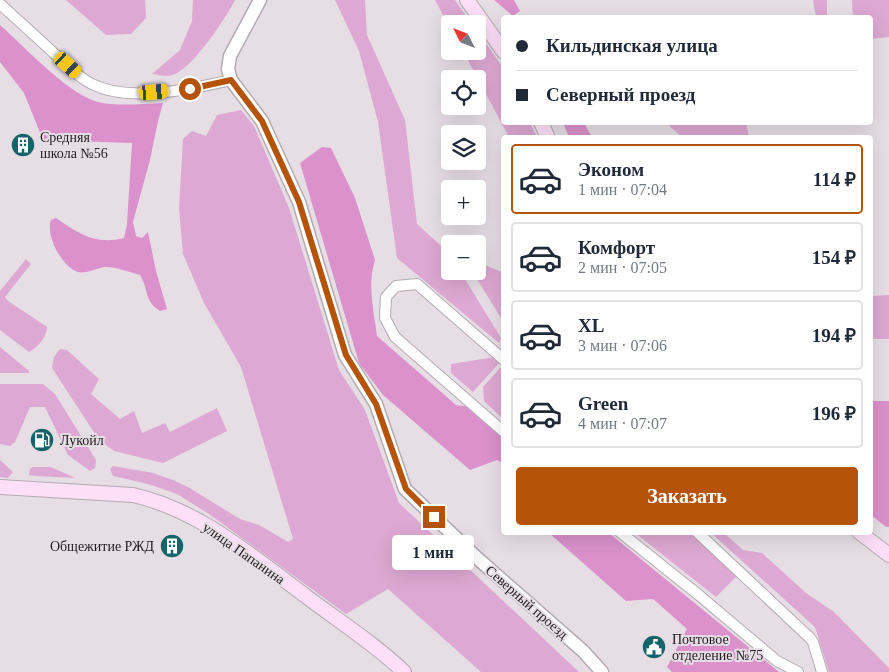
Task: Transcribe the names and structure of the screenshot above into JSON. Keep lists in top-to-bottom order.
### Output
{
  "streets": {
    "main road": ["улица Папанина"],
    "street": ["Северный проезд"]
  },
  "places": {
    "building": ["Средняя школа №56", "Общежитие РЖД"],
    "fuel station": ["Лукойл"],
    "public building": ["Почтовое отделение №75"]
  },
  "north": "top left",
  "page": {
    "map_buttons": ["+", "−"],
    "banner": ["Кильдинская улица", "Северный проезд"],
    "list": [
      {
        "name": "Эконом",
        "note": "1 мин · 07:04",
        "value": "114 ₽"
      },
      {
        "name": "Комфорт",
        "note": "2 мин · 07:05",
        "value": "154 ₽"
      },
      {
        "name": "XL",
        "note": "3 мин · 07:06",
        "value": "194 ₽"
      },
      {
        "name": "Green",
        "note": "4 мин · 07:07",
        "value": "196 ₽"
      }
    ],
    "buttons": "Заказать",
    "bubble": "1 мин"
  }
}
